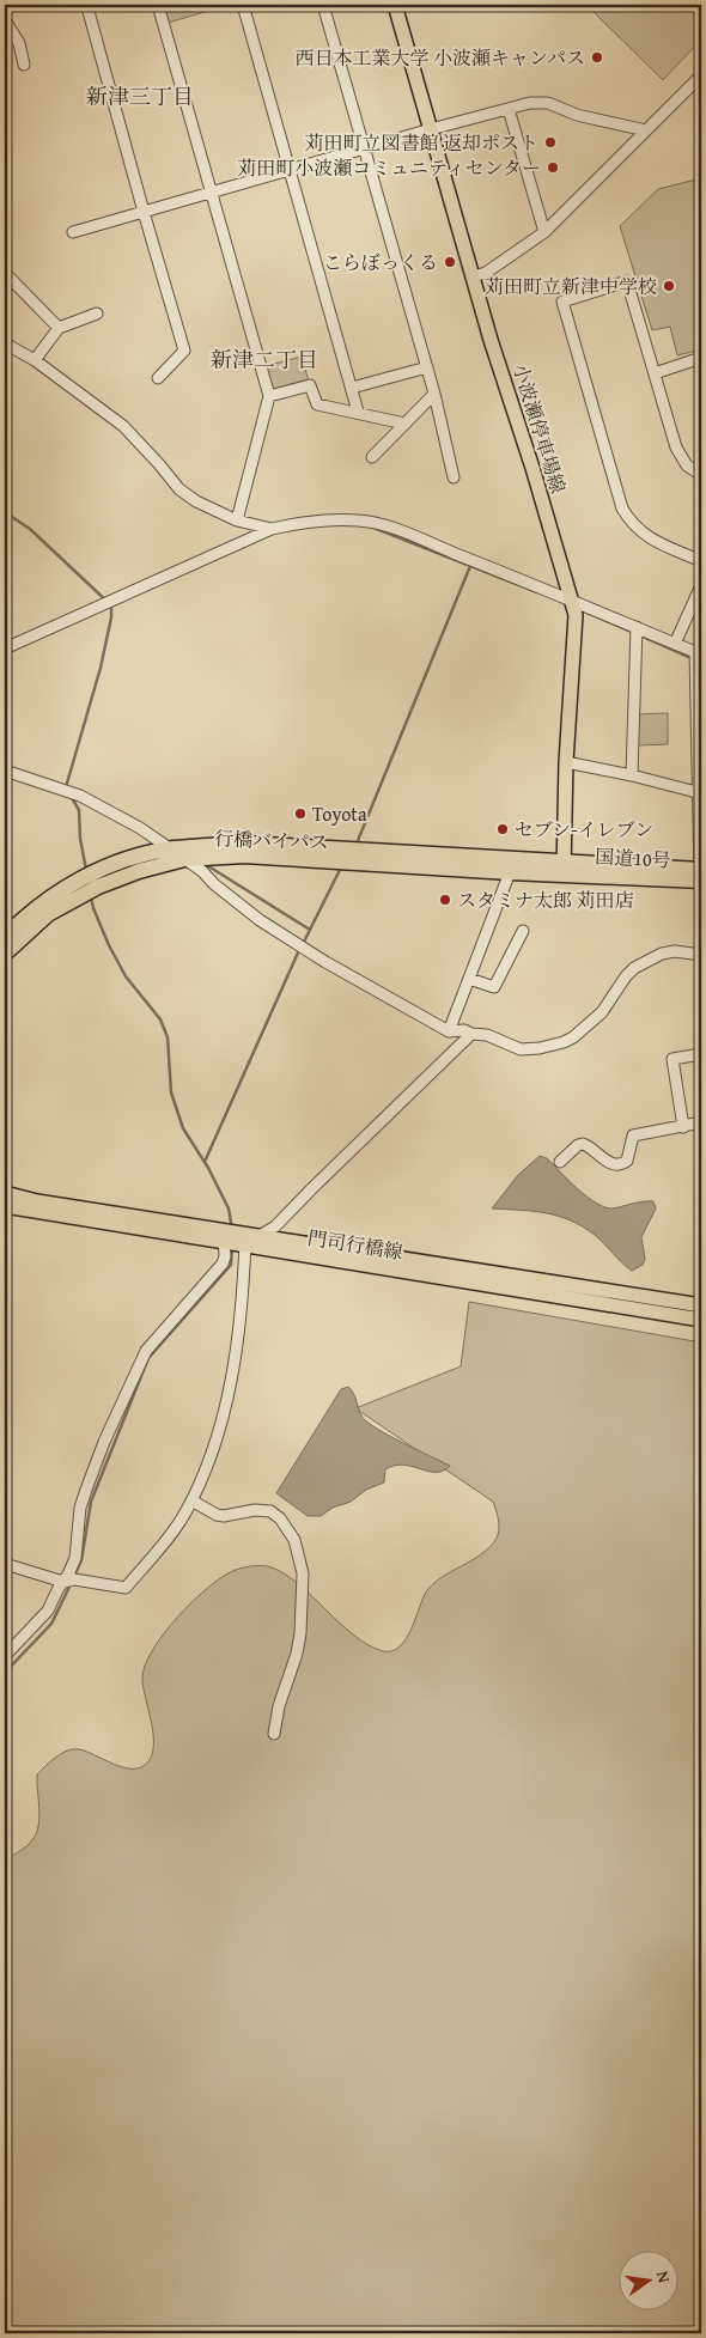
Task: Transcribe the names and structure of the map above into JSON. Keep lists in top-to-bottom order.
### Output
{
  "streets": {
    "highway": ["行橋バイパス", "国道10号"],
    "main road": ["小波瀬停車場線", "門司行橋線"]
  },
  "crossings": [
    ["小波瀬停車場線", "行橋バイパス"],
    ["小波瀬停車場線", "国道10号"],
    ["行橋バイパス", "国道10号"]
  ],
  "districts": ["新津三丁目", "新津二丁目"],
  "places": [
    "西日本工業大学 小波瀬キャンパス",
    "苅田町立図書館 返却ポスト",
    "苅田町小波瀬コミュニティセンター",
    "こらぼっくる",
    "苅田町立新津中学校",
    "Toyota",
    "セブン-イレブン",
    "スタミナ太郎 苅田店"
  ],
  "north": "right"
}
